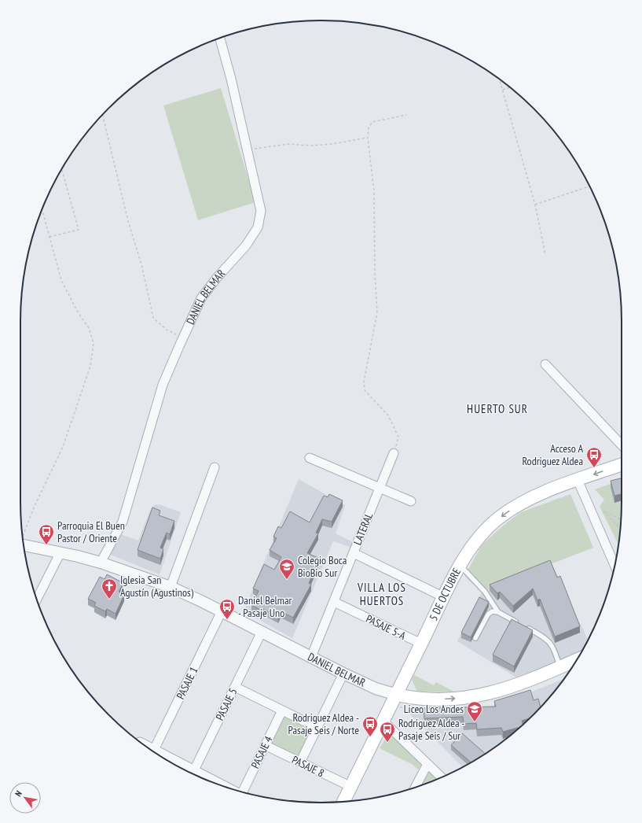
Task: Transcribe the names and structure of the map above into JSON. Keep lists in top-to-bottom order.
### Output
{
  "streets": {
    "main road": ["DANIEL BELMAR", "5 DE OCTUBRE"],
    "street": [
      "LATERAL",
      "PASAJE 5-A",
      "PASAJE 1",
      "PASAJE 5",
      "PASAJE 4",
      "PASAJE 8"
    ]
  },
  "crossings": [
    ["DANIEL BELMAR", "LATERAL"],
    ["DANIEL BELMAR", "5 DE OCTUBRE"],
    ["DANIEL BELMAR", "PASAJE 1"],
    ["DANIEL BELMAR", "PASAJE 5"],
    ["LATERAL", "PASAJE 5-A"],
    ["5 DE OCTUBRE", "PASAJE 5-A"],
    ["5 DE OCTUBRE", "PASAJE 8"],
    ["PASAJE 4", "PASAJE 8"]
  ],
  "one_way": ["5 DE OCTUBRE"],
  "districts": ["HUERTO SUR", "VILLA LOS HUERTOS"],
  "places": {
    "bus stop": [
      "Acceso A Rodriguez Aldea",
      "Parroquia El Buen Pastor / Oriente",
      "Daniel Belmar - Pasaje Uno",
      "Rodriguez Aldea - Pasaje Seis / Norte",
      "Rodriguez Aldea - Pasaje Seis / Sur"
    ],
    "school or university": ["Colegio Boca BioBio Sur", "Liceo Los Andes"],
    "church": ["Iglesia San Agustín (Agustinos)"]
  },
  "north": "top left"
}
